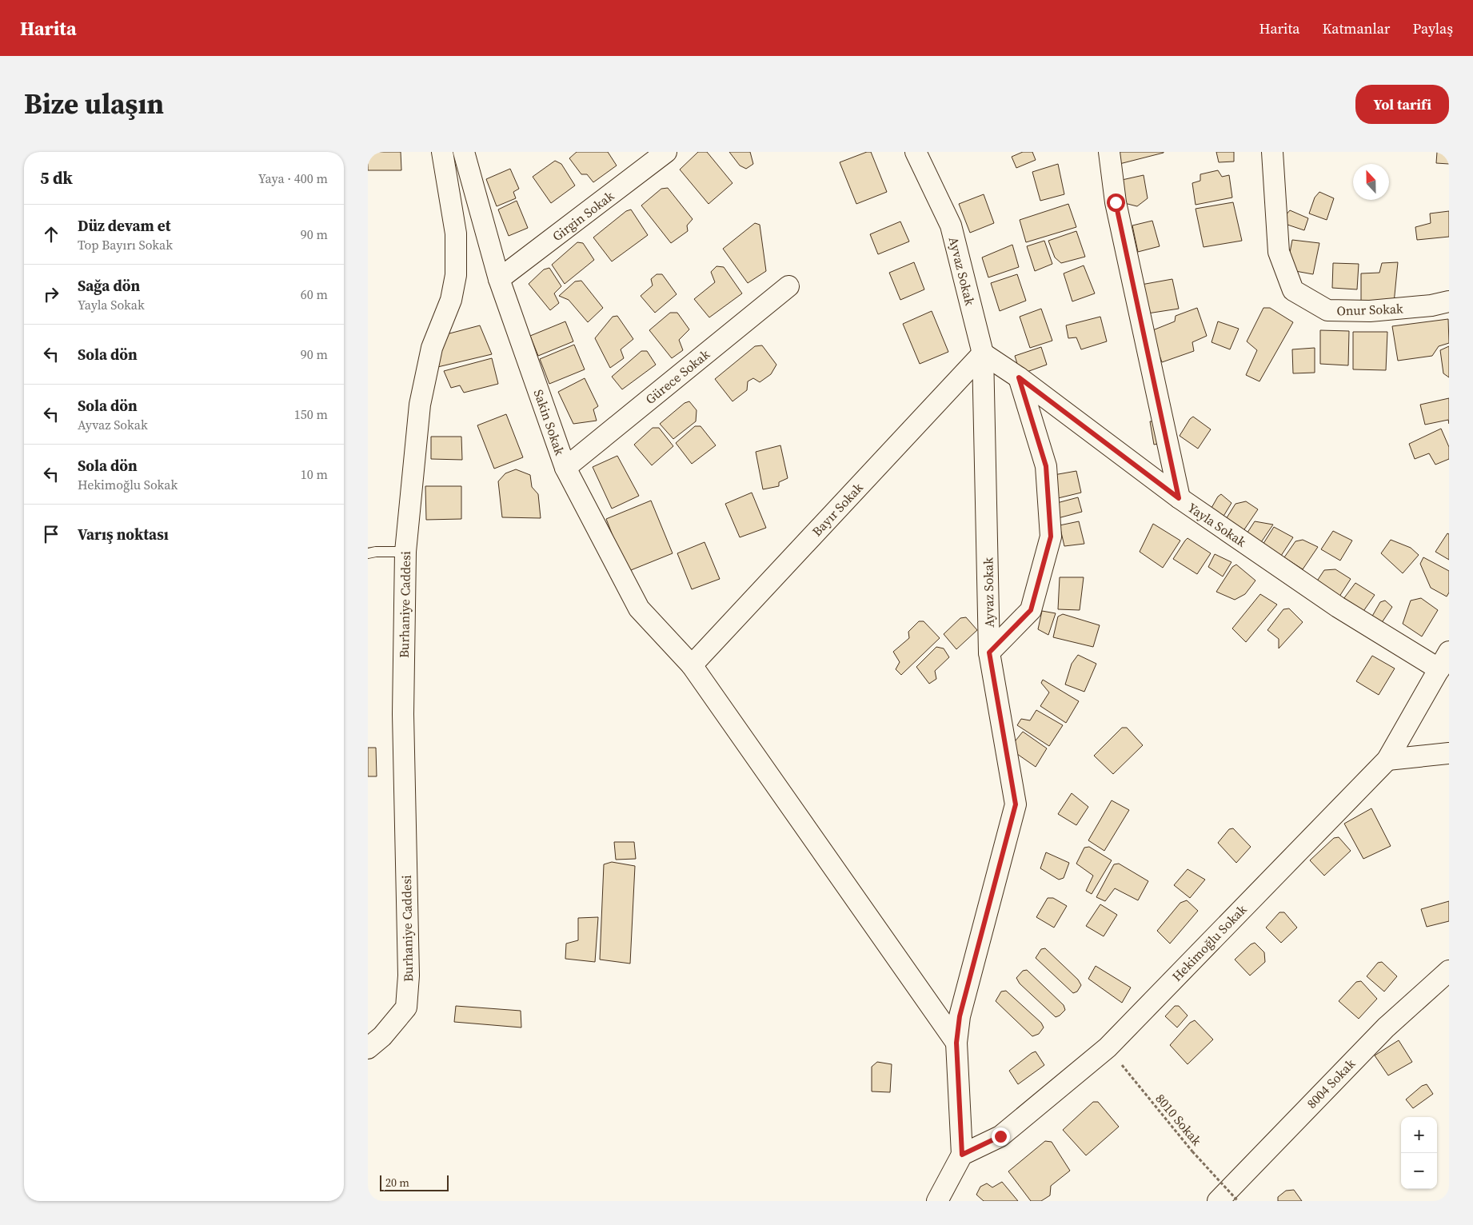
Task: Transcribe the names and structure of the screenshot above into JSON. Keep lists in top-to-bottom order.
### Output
{
  "streets": {
    "street": [
      "Girgin Sokak",
      "Ayvaz Sokak",
      "Onur Sokak",
      "Gürece Sokak",
      "Sakin Sokak",
      "Bayır Sokak",
      "Yayla Sokak",
      "Burhaniye Caddesi",
      "Hekimoğlu Sokak",
      "8004 Sokak"
    ],
    "path": ["8010 Sokak"]
  },
  "crossings": [
    ["Girgin Sokak", "Sakin Sokak"],
    ["Ayvaz Sokak", "Sakin Sokak"],
    ["Ayvaz Sokak", "Bayır Sokak"],
    ["Ayvaz Sokak", "Yayla Sokak"],
    ["Ayvaz Sokak", "Hekimoğlu Sokak"],
    ["Gürece Sokak", "Sakin Sokak"],
    ["Sakin Sokak", "Bayır Sokak"],
    ["Bayır Sokak", "Yayla Sokak"],
    ["Yayla Sokak", "Hekimoğlu Sokak"],
    ["Hekimoğlu Sokak", "8010 Sokak"]
  ],
  "scale_bar": "20 m",
  "north": "top",
  "page": {
    "header": "Harita",
    "nav": ["Harita", "Katmanlar", "Paylaş"],
    "title": "Bize ulaşın",
    "buttons": "Yol tarifi",
    "heading": ["5 dk", "Yaya · 400 m"],
    "list": [
      ["Düz devam et", "Top Bayırı Sokak", "90 m"],
      ["Sağa dön", "Yayla Sokak", "60 m"],
      ["Sola dön", "90 m"],
      ["Sola dön", "Ayvaz Sokak", "150 m"],
      ["Sola dön", "Hekimoğlu Sokak", "10 m"],
      "Varış noktası"
    ],
    "map_buttons": ["+", "−"],
    "scale": "20 m"
  }
}
